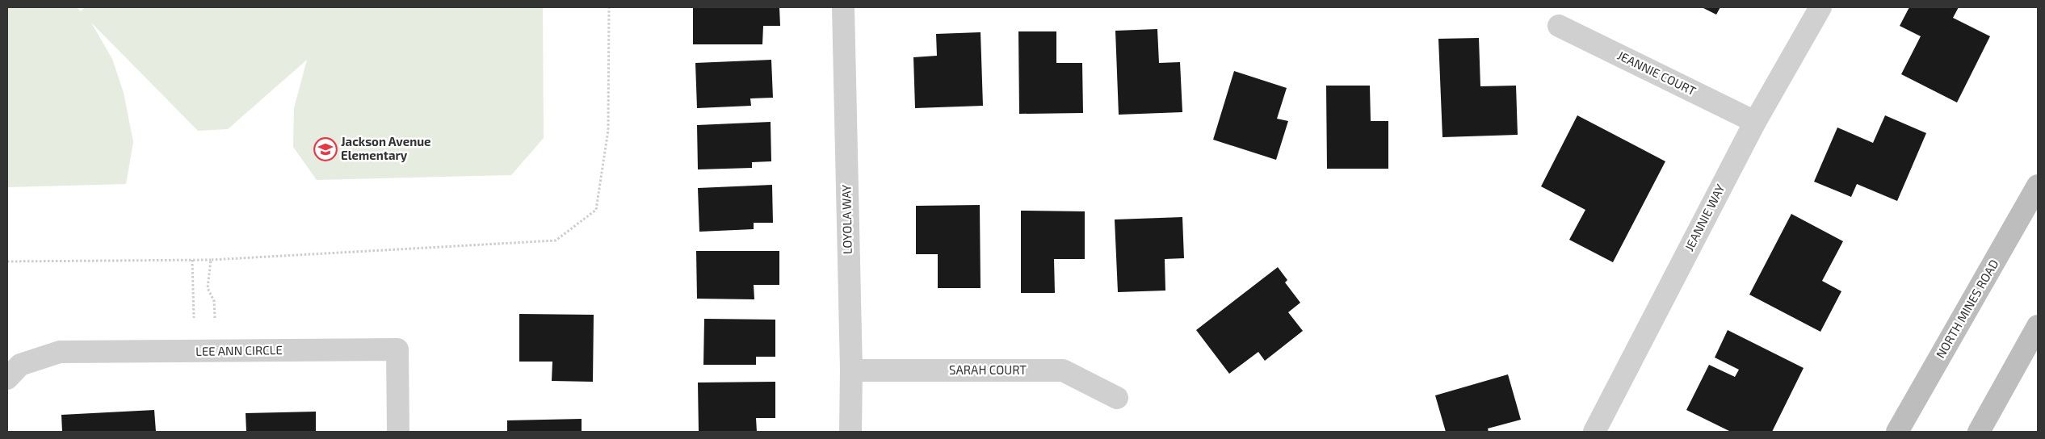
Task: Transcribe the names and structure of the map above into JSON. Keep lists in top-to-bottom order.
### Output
{
  "streets": {
    "main road": ["NORTH MINES ROAD"],
    "street": [
      "JEANNIE COURT",
      "JEANNIE WAY",
      "LOYOLA WAY",
      "LEE ANN CIRCLE",
      "SARAH COURT"
    ]
  },
  "crossings": [
    ["JEANNIE COURT", "JEANNIE WAY"],
    ["LOYOLA WAY", "SARAH COURT"]
  ],
  "places": {
    "school or university": ["Jackson Avenue Elementary"]
  }
}
